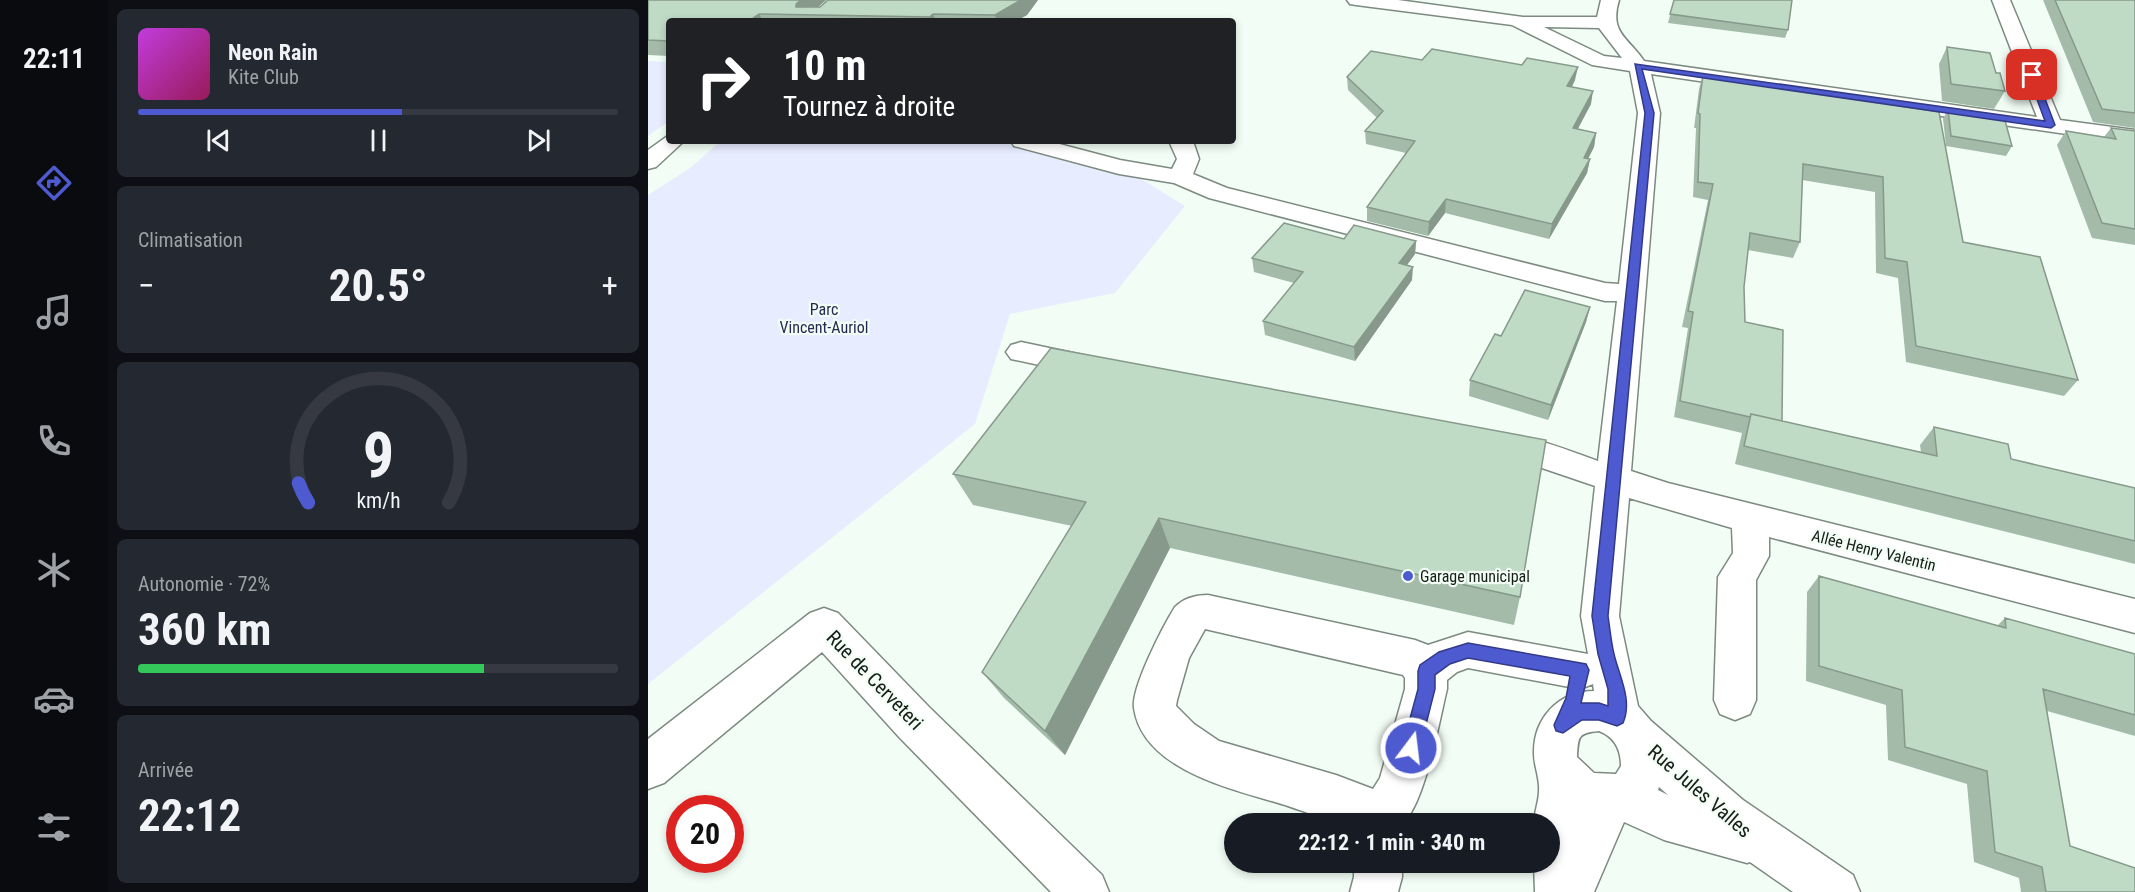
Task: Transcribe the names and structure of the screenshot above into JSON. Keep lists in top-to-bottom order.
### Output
{
  "streets": {
    "street": ["Allée Henry Valentin", "Rue de Cerveteri", "Rue Jules Valles"]
  },
  "parks": ["Parc Vincent-Auriol"],
  "places": ["Garage municipal"],
  "page": {
    "tabs": "22:11",
    "turn": ["10 m", "Tournez à droite"],
    "song": ["Neon Rain", "Kite Club"],
    "tile": [
      "Climatisation",
      ["Autonomie · 72%", "360 km"],
      ["Arrivée", "22:12"]
    ],
    "heat": ["−", "20.5°", "+"],
    "limit": "20",
    "trip": "22:12 · 1 min · 340 m",
    "gauge": ["9", "km/h"]
  }
}
